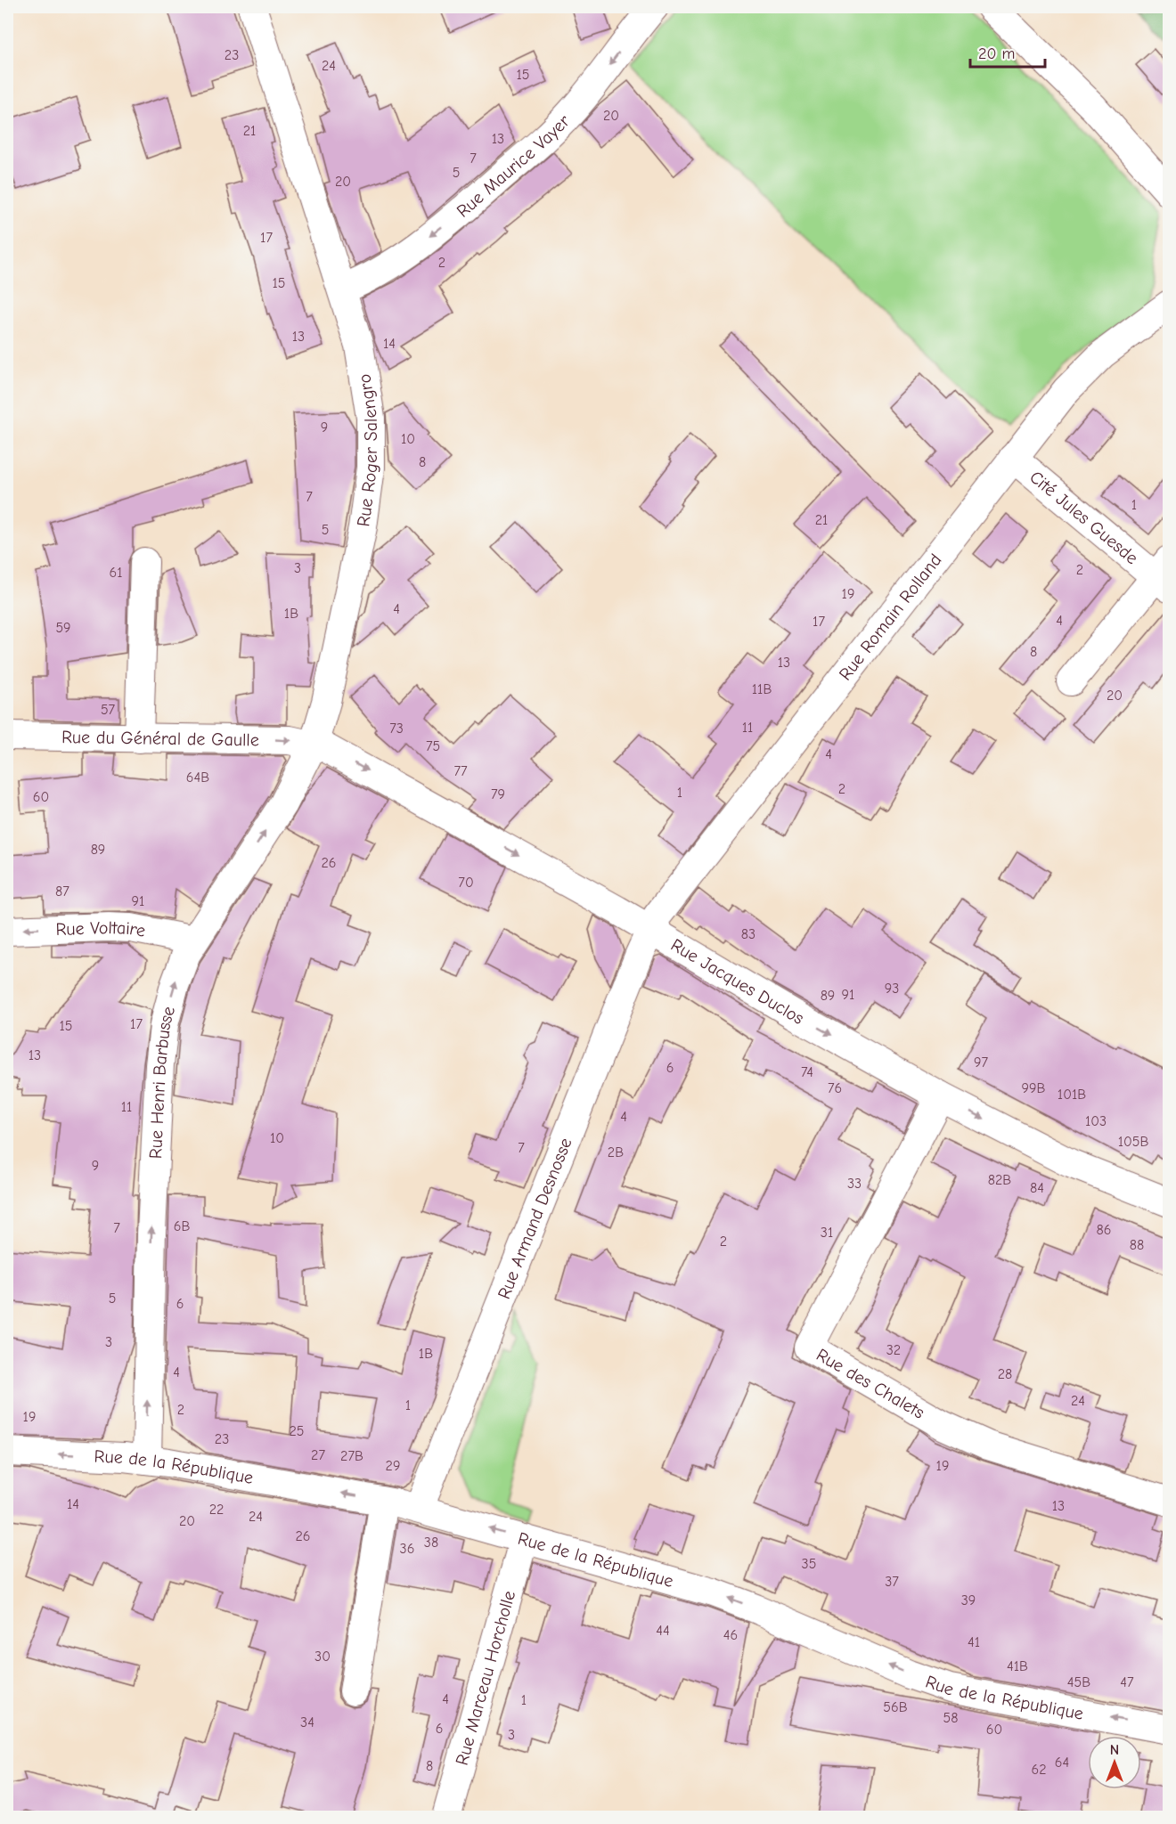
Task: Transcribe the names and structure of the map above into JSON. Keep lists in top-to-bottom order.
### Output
{
  "streets": {
    "street": [
      "Rue Maurice Vayer",
      "Rue Roger Salengro",
      "Cité Jules Guesde",
      "Rue Romain Rolland",
      "Rue du Général de Gaulle",
      "Rue Voltaire",
      "Rue Jacques Duclos",
      "Rue Henri Barbusse",
      "Rue Armand Desnosse",
      "Rue des Chalets",
      "Rue de la République",
      "Rue Marceau Horcholle"
    ]
  },
  "crossings": [
    ["Rue Maurice Vayer", "Rue Roger Salengro"],
    ["Rue Roger Salengro", "Rue du Général de Gaulle"],
    ["Rue Roger Salengro", "Rue Jacques Duclos"],
    ["Rue Roger Salengro", "Rue Henri Barbusse"],
    ["Cité Jules Guesde", "Rue Romain Rolland"],
    ["Rue Romain Rolland", "Rue Jacques Duclos"],
    ["Rue Romain Rolland", "Rue Armand Desnosse"],
    ["Rue du Général de Gaulle", "Rue Jacques Duclos"],
    ["Rue du Général de Gaulle", "Rue Henri Barbusse"],
    ["Rue Voltaire", "Rue Henri Barbusse"],
    ["Rue Jacques Duclos", "Rue Henri Barbusse"],
    ["Rue Jacques Duclos", "Rue Armand Desnosse"],
    ["Rue Jacques Duclos", "Rue des Chalets"],
    ["Rue Henri Barbusse", "Rue de la République"],
    ["Rue Armand Desnosse", "Rue de la République"],
    ["Rue de la République", "Rue Marceau Horcholle"]
  ],
  "one_way": [
    "Rue Maurice Vayer",
    "Rue du Général de Gaulle",
    "Rue Voltaire",
    "Rue Jacques Duclos",
    "Rue Henri Barbusse",
    "Rue de la République"
  ],
  "house_numbers": [
    "23",
    "24",
    "15",
    "20",
    "21",
    "13",
    "7",
    "5",
    "20",
    "17",
    "2",
    "15",
    "13",
    "14",
    "9",
    "10",
    "8",
    "7",
    "1",
    "21",
    "5",
    "3",
    "2",
    "61",
    "19",
    "4",
    "1B",
    "4",
    "17",
    "59",
    "8",
    "13",
    "11B",
    "20",
    "57",
    "11",
    "73",
    "75",
    "4",
    "77",
    "64B",
    "2",
    "1",
    "79",
    "60",
    "89",
    "26",
    "70",
    "87",
    "91",
    "83",
    "93",
    "91",
    "89",
    "17",
    "15",
    "13",
    "97",
    "6",
    "74",
    "76",
    "99B",
    "101B",
    "11",
    "4",
    "103",
    "10",
    "105B",
    "7",
    "2B",
    "9",
    "82B",
    "33",
    "84",
    "6B",
    "7",
    "86",
    "31",
    "2",
    "88",
    "5",
    "6",
    "3",
    "32",
    "1B",
    "4",
    "28",
    "24",
    "1",
    "2",
    "19",
    "25",
    "23",
    "27",
    "27B",
    "29",
    "19",
    "14",
    "13",
    "22",
    "24",
    "20",
    "26",
    "38",
    "36",
    "35",
    "37",
    "39",
    "44",
    "46",
    "41",
    "30",
    "41B",
    "45B",
    "47",
    "4",
    "1",
    "56B",
    "58",
    "34",
    "6",
    "60",
    "3",
    "64",
    "8",
    "62"
  ],
  "scale_bar": "20 m",
  "north": "top"
}
